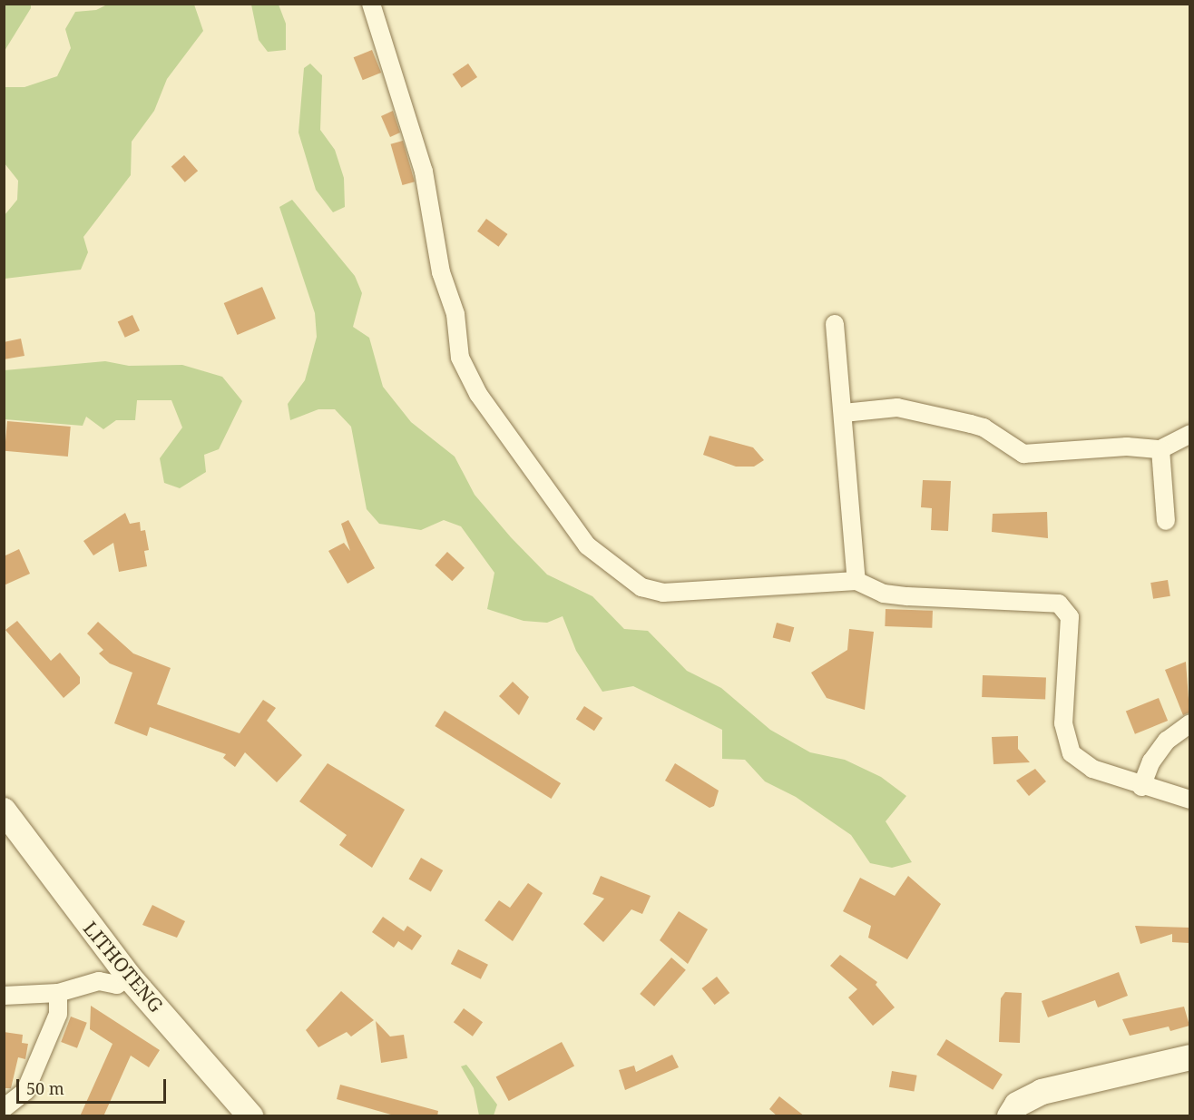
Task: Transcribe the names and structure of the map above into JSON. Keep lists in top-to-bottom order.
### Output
{
  "streets": {
    "main road": ["LITHOTENG"]
  },
  "scale_bar": "50 m"
}
